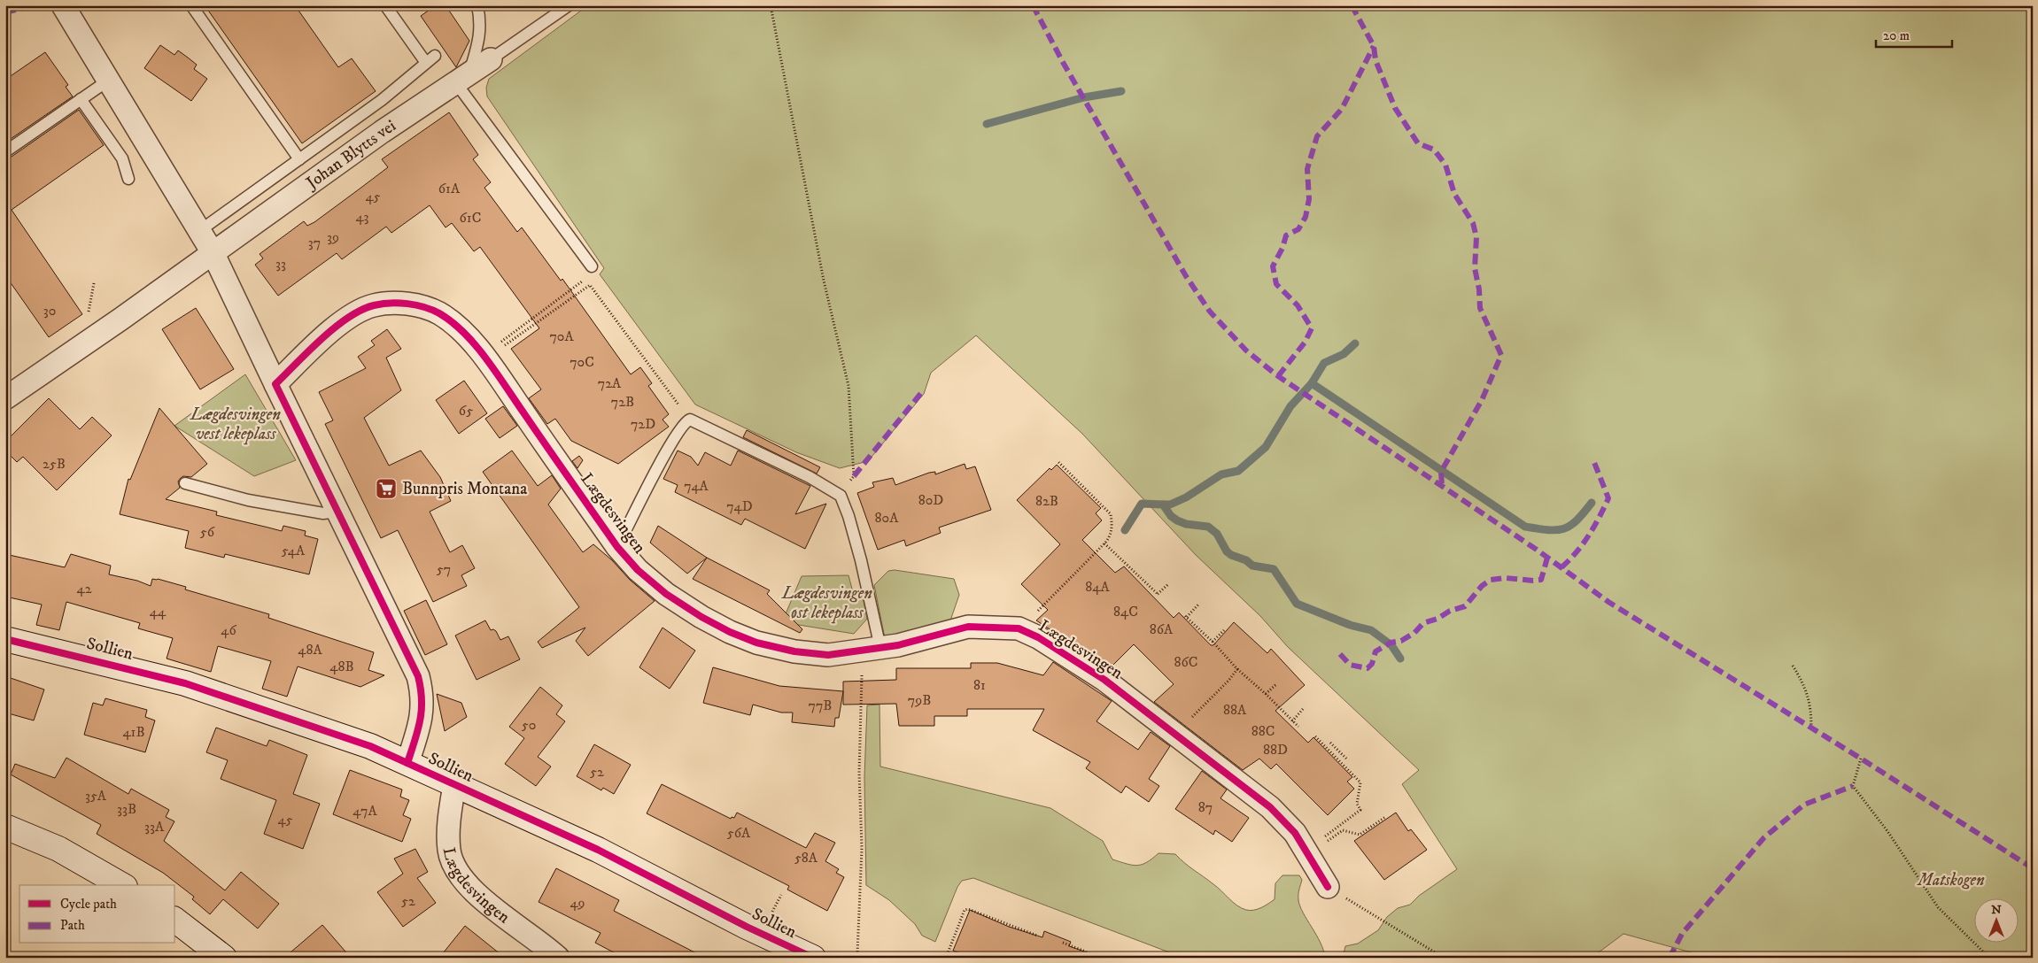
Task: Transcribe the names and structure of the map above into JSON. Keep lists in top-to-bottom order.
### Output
{
  "streets": {
    "street": ["Johan Blytts vei", "Lægdesvingen", "Sollien"]
  },
  "crossings": [
    ["Lægdesvingen", "Sollien"]
  ],
  "parks": ["Lægdesvingen vest lekeplass", "Lægdesvingen øst lekeplass", "Matskogen"],
  "places": {
    "supermarket": ["Bunnpris Montana"]
  },
  "house_numbers": [
    "61A",
    "45",
    "43",
    "61C",
    "39",
    "37",
    "33",
    "30",
    "70A",
    "70C",
    "72A",
    "72B",
    "65",
    "72D",
    "25B",
    "74A",
    "80D",
    "82B",
    "74D",
    "80A",
    "56",
    "54A",
    "57",
    "84A",
    "42",
    "44",
    "84C",
    "86A",
    "46",
    "48A",
    "86C",
    "48B",
    "81",
    "79B",
    "77B",
    "88A",
    "50",
    "88C",
    "41B",
    "88D",
    "52",
    "35A",
    "87",
    "33B",
    "47A",
    "45",
    "33A",
    "56A",
    "58A",
    "52",
    "49"
  ],
  "legend": ["Cycle path", "Path"],
  "scale_bar": "20 m",
  "north": "top"
}
